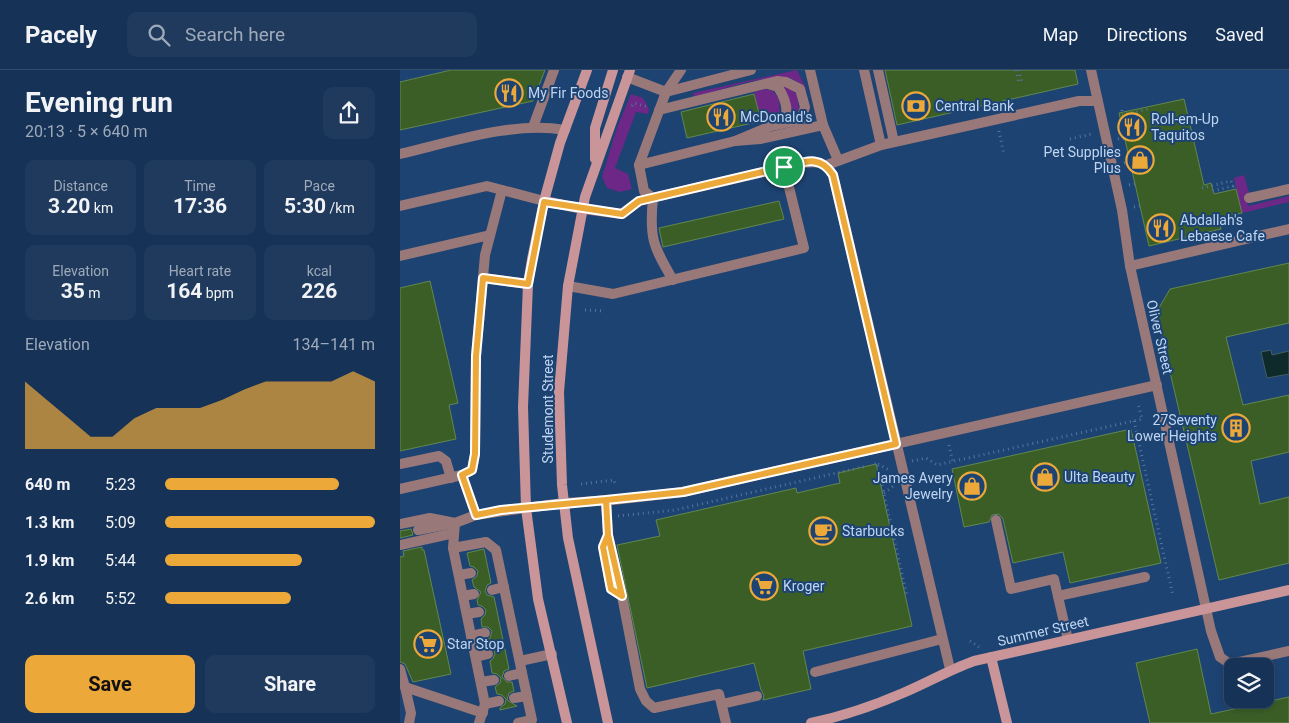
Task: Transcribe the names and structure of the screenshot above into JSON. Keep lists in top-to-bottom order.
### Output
{
  "streets": {
    "main road": ["Studemont Street", "Summer Street"],
    "lane": ["Oliver Street"]
  },
  "crossings": [
    ["Oliver Street", "Summer Street"]
  ],
  "places": {
    "restaurant": [
      "My Fir Foods",
      "McDonald's",
      "Roll-em-Up Taquitos",
      "Abdallah's Lebaese Cafe"
    ],
    "bank": ["Central Bank"],
    "shop": ["Pet Supplies Plus", "Ulta Beauty", "James Avery Jewelry"],
    "building": ["27Seventy Lower Heights"],
    "cafe": ["Starbucks"],
    "supermarket": ["Kroger", "Star Stop"]
  },
  "page": {
    "header": "Pacely",
    "search": "Search here",
    "nav": ["Map", "Directions", "Saved"],
    "heading": ["Evening run", "20:13 · 5 × 640 m"],
    "stats": [
      ["Distance", "3.20 km"],
      ["Time", "17:36"],
      ["Pace", "5:30 /km"],
      ["Elevation", "35 m"],
      ["Heart rate", "164 bpm"],
      ["kcal", "226"]
    ],
    "chart": ["Elevation", "134–141 m"],
    "list": [
      {
        "name": "640 m",
        "note": "5:23"
      },
      {
        "name": "1.3 km",
        "note": "5:09"
      },
      {
        "name": "1.9 km",
        "note": "5:44"
      },
      {
        "name": "2.6 km",
        "note": "5:52"
      }
    ],
    "buttons": ["Save", "Share"]
  }
}
